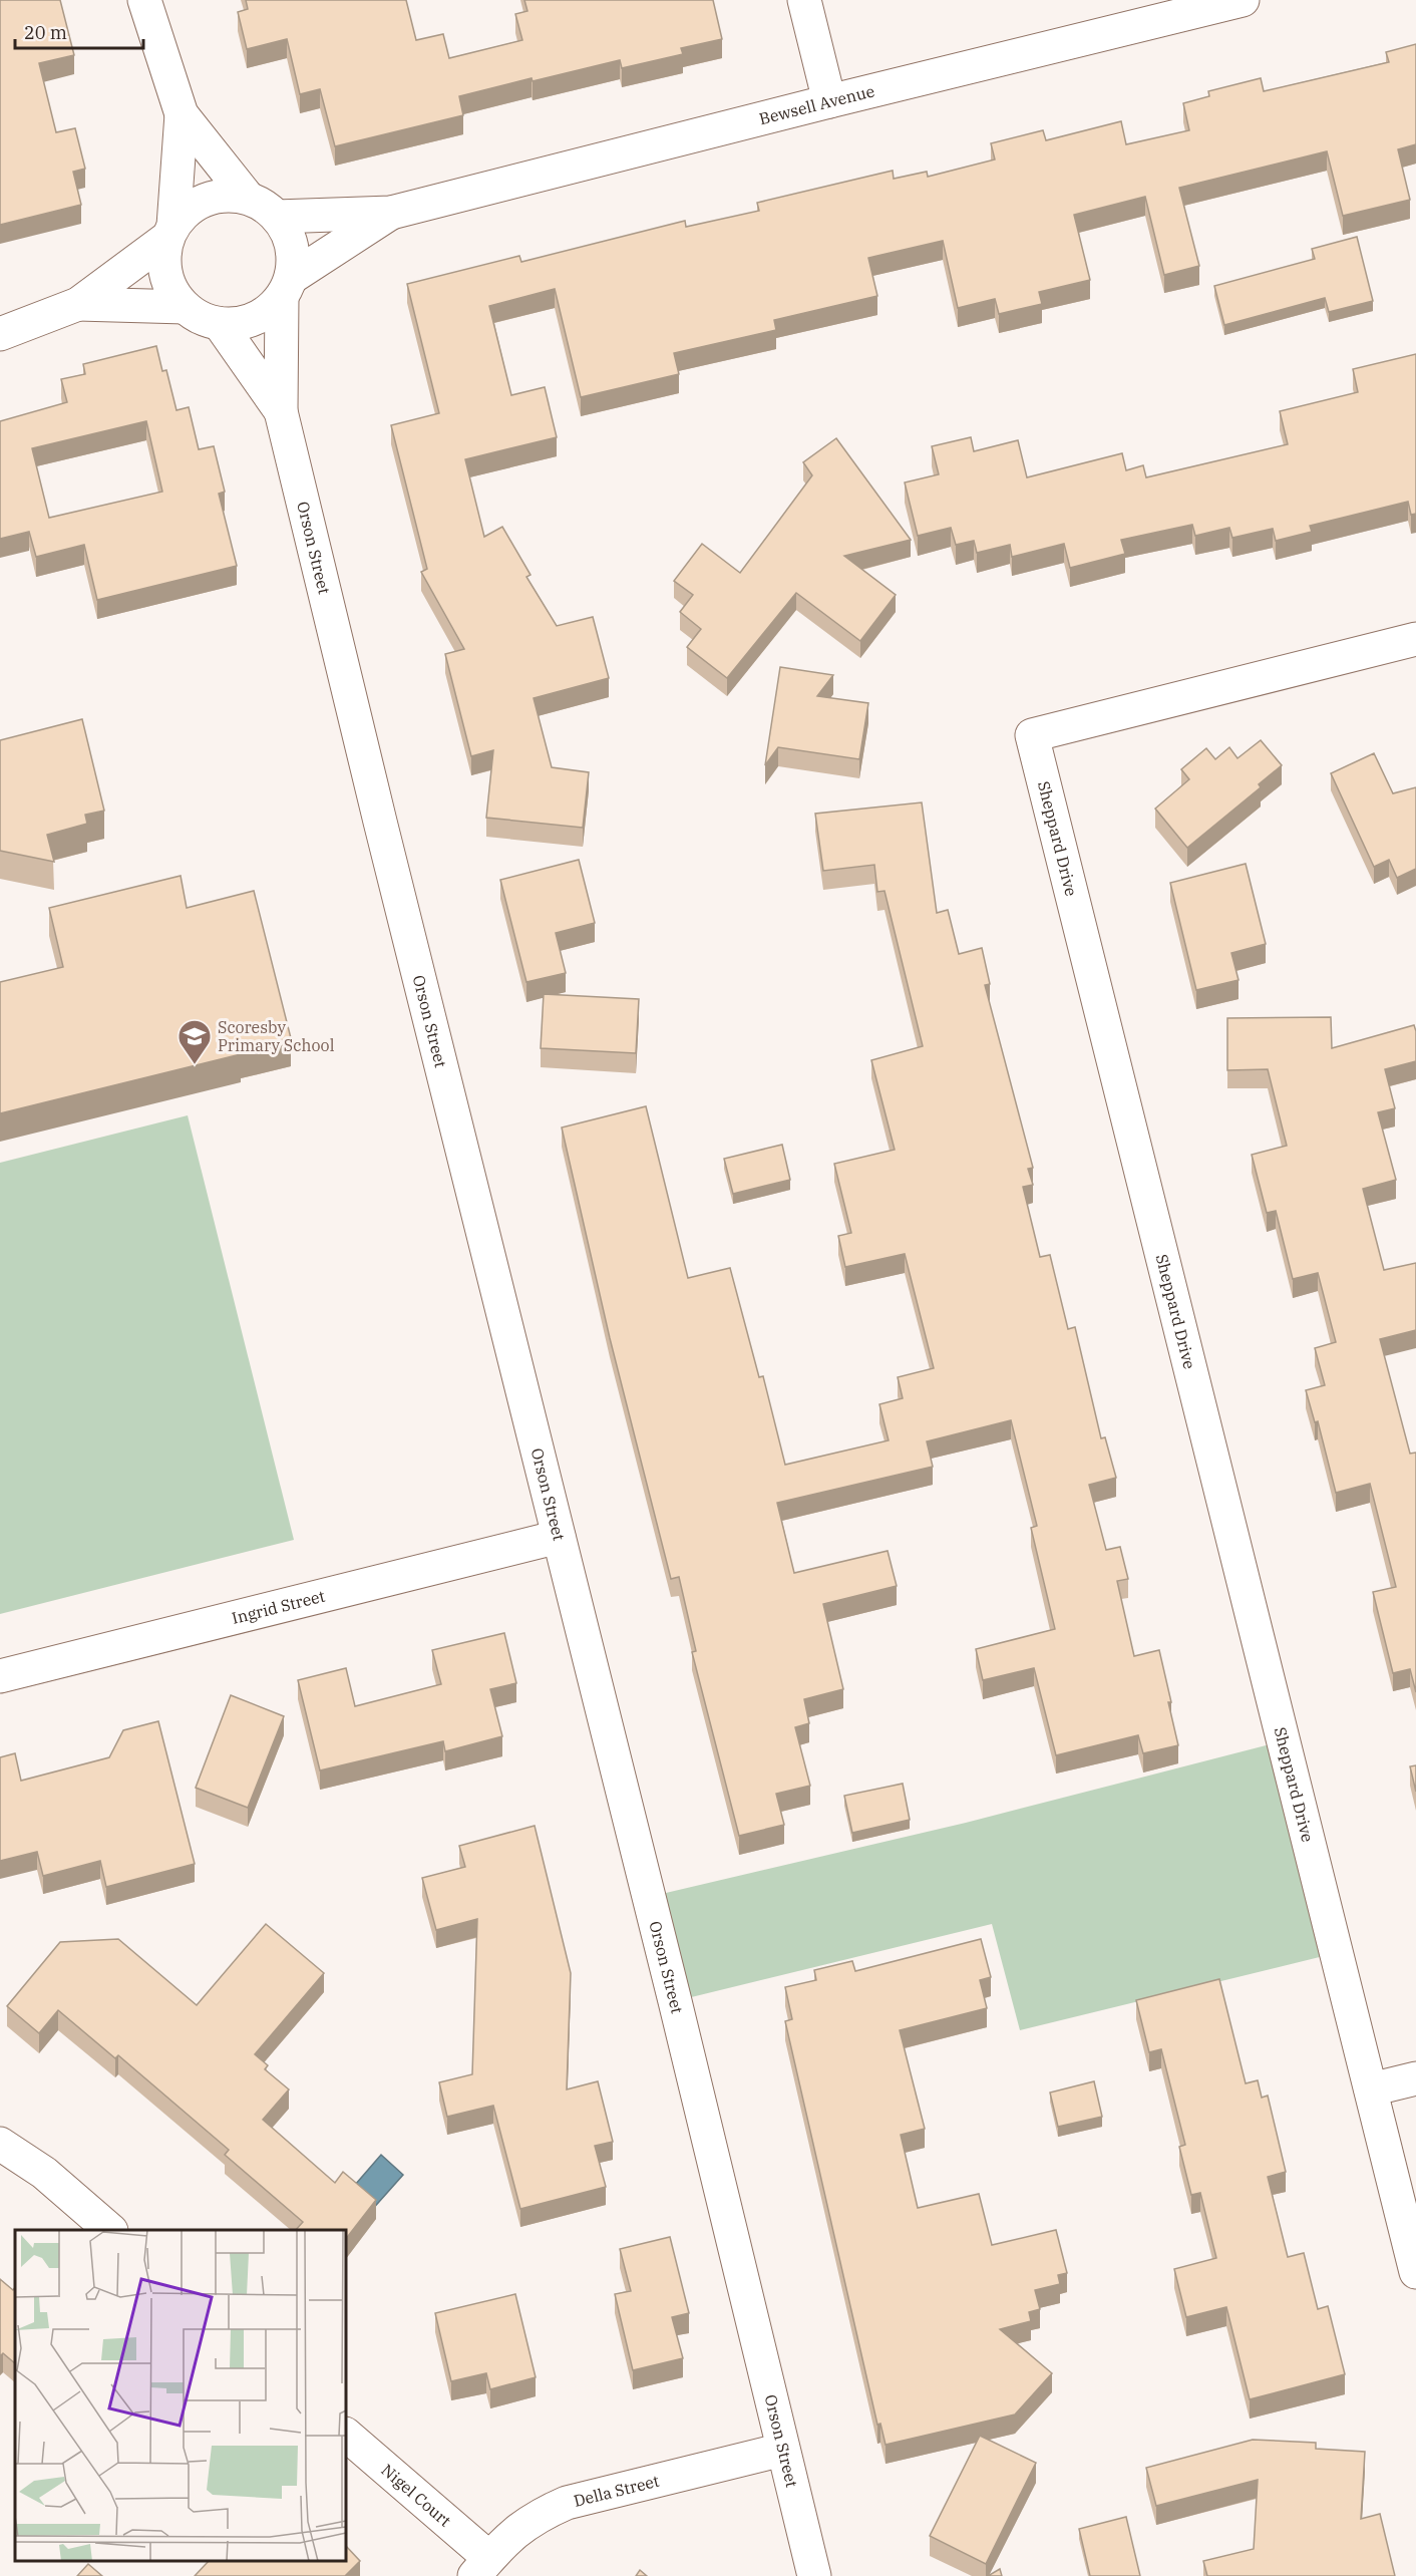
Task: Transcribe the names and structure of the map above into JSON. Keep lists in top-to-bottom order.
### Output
{
  "streets": {
    "street": [
      "Bewsell Avenue",
      "Orson Street",
      "Sheppard Drive",
      "Ingrid Street",
      "Della Street",
      "Nigel Court"
    ]
  },
  "crossings": [
    ["Bewsell Avenue", "Orson Street"],
    ["Orson Street", "Ingrid Street"],
    ["Orson Street", "Della Street"],
    ["Della Street", "Nigel Court"]
  ],
  "places": {
    "school or university": ["Scoresby Primary School"]
  },
  "scale_bar": "20 m"
}
